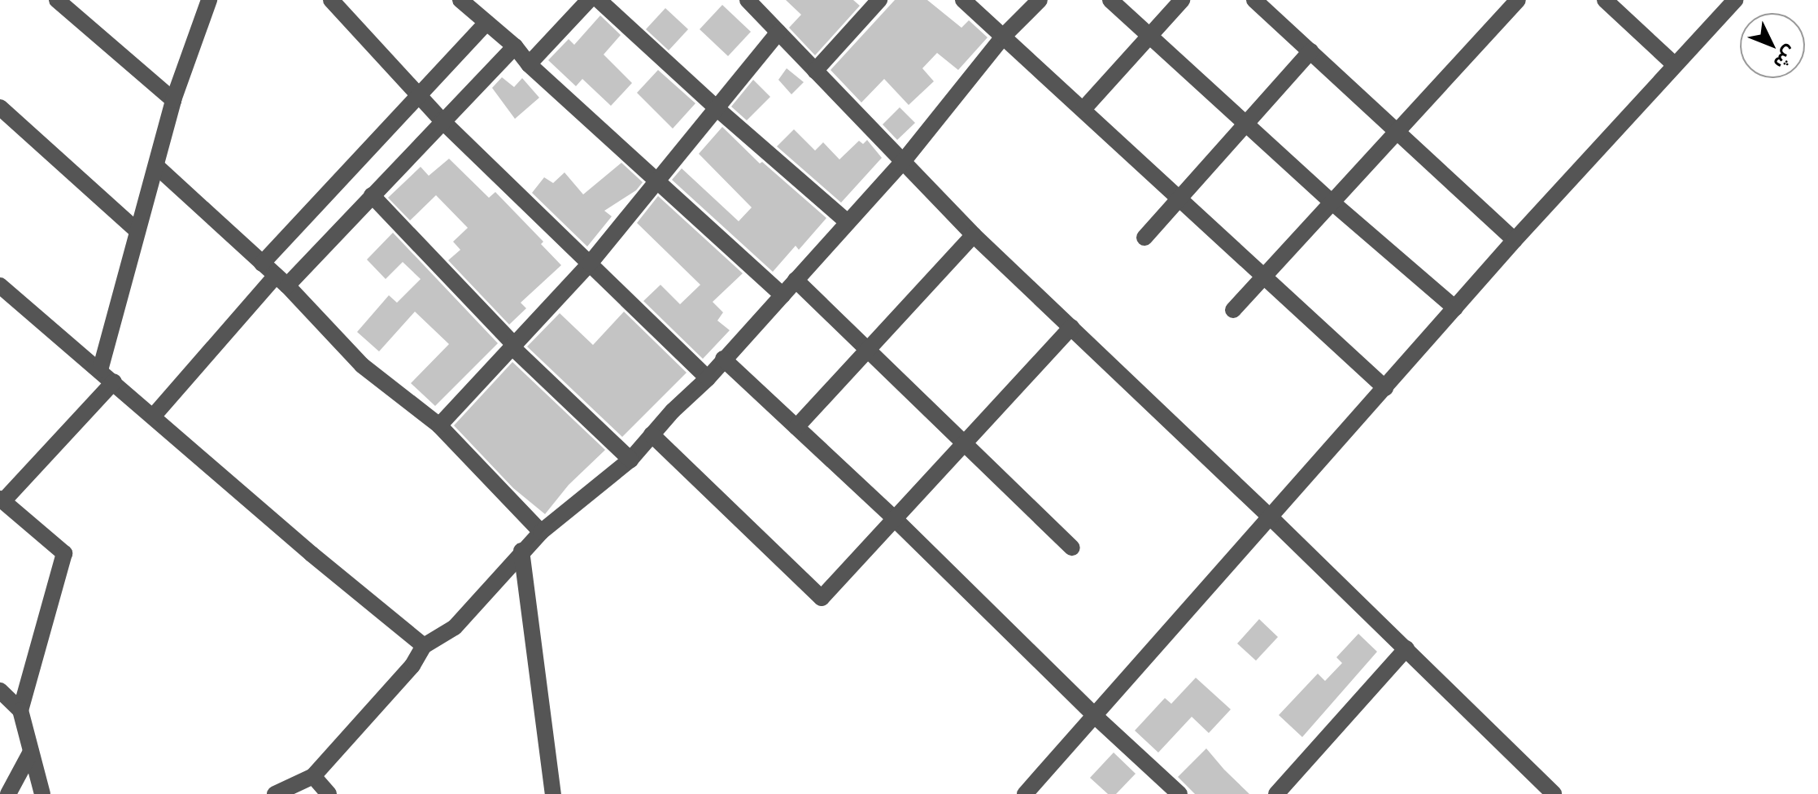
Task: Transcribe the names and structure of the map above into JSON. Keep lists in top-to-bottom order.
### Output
{
  "north": "bottom right"
}
